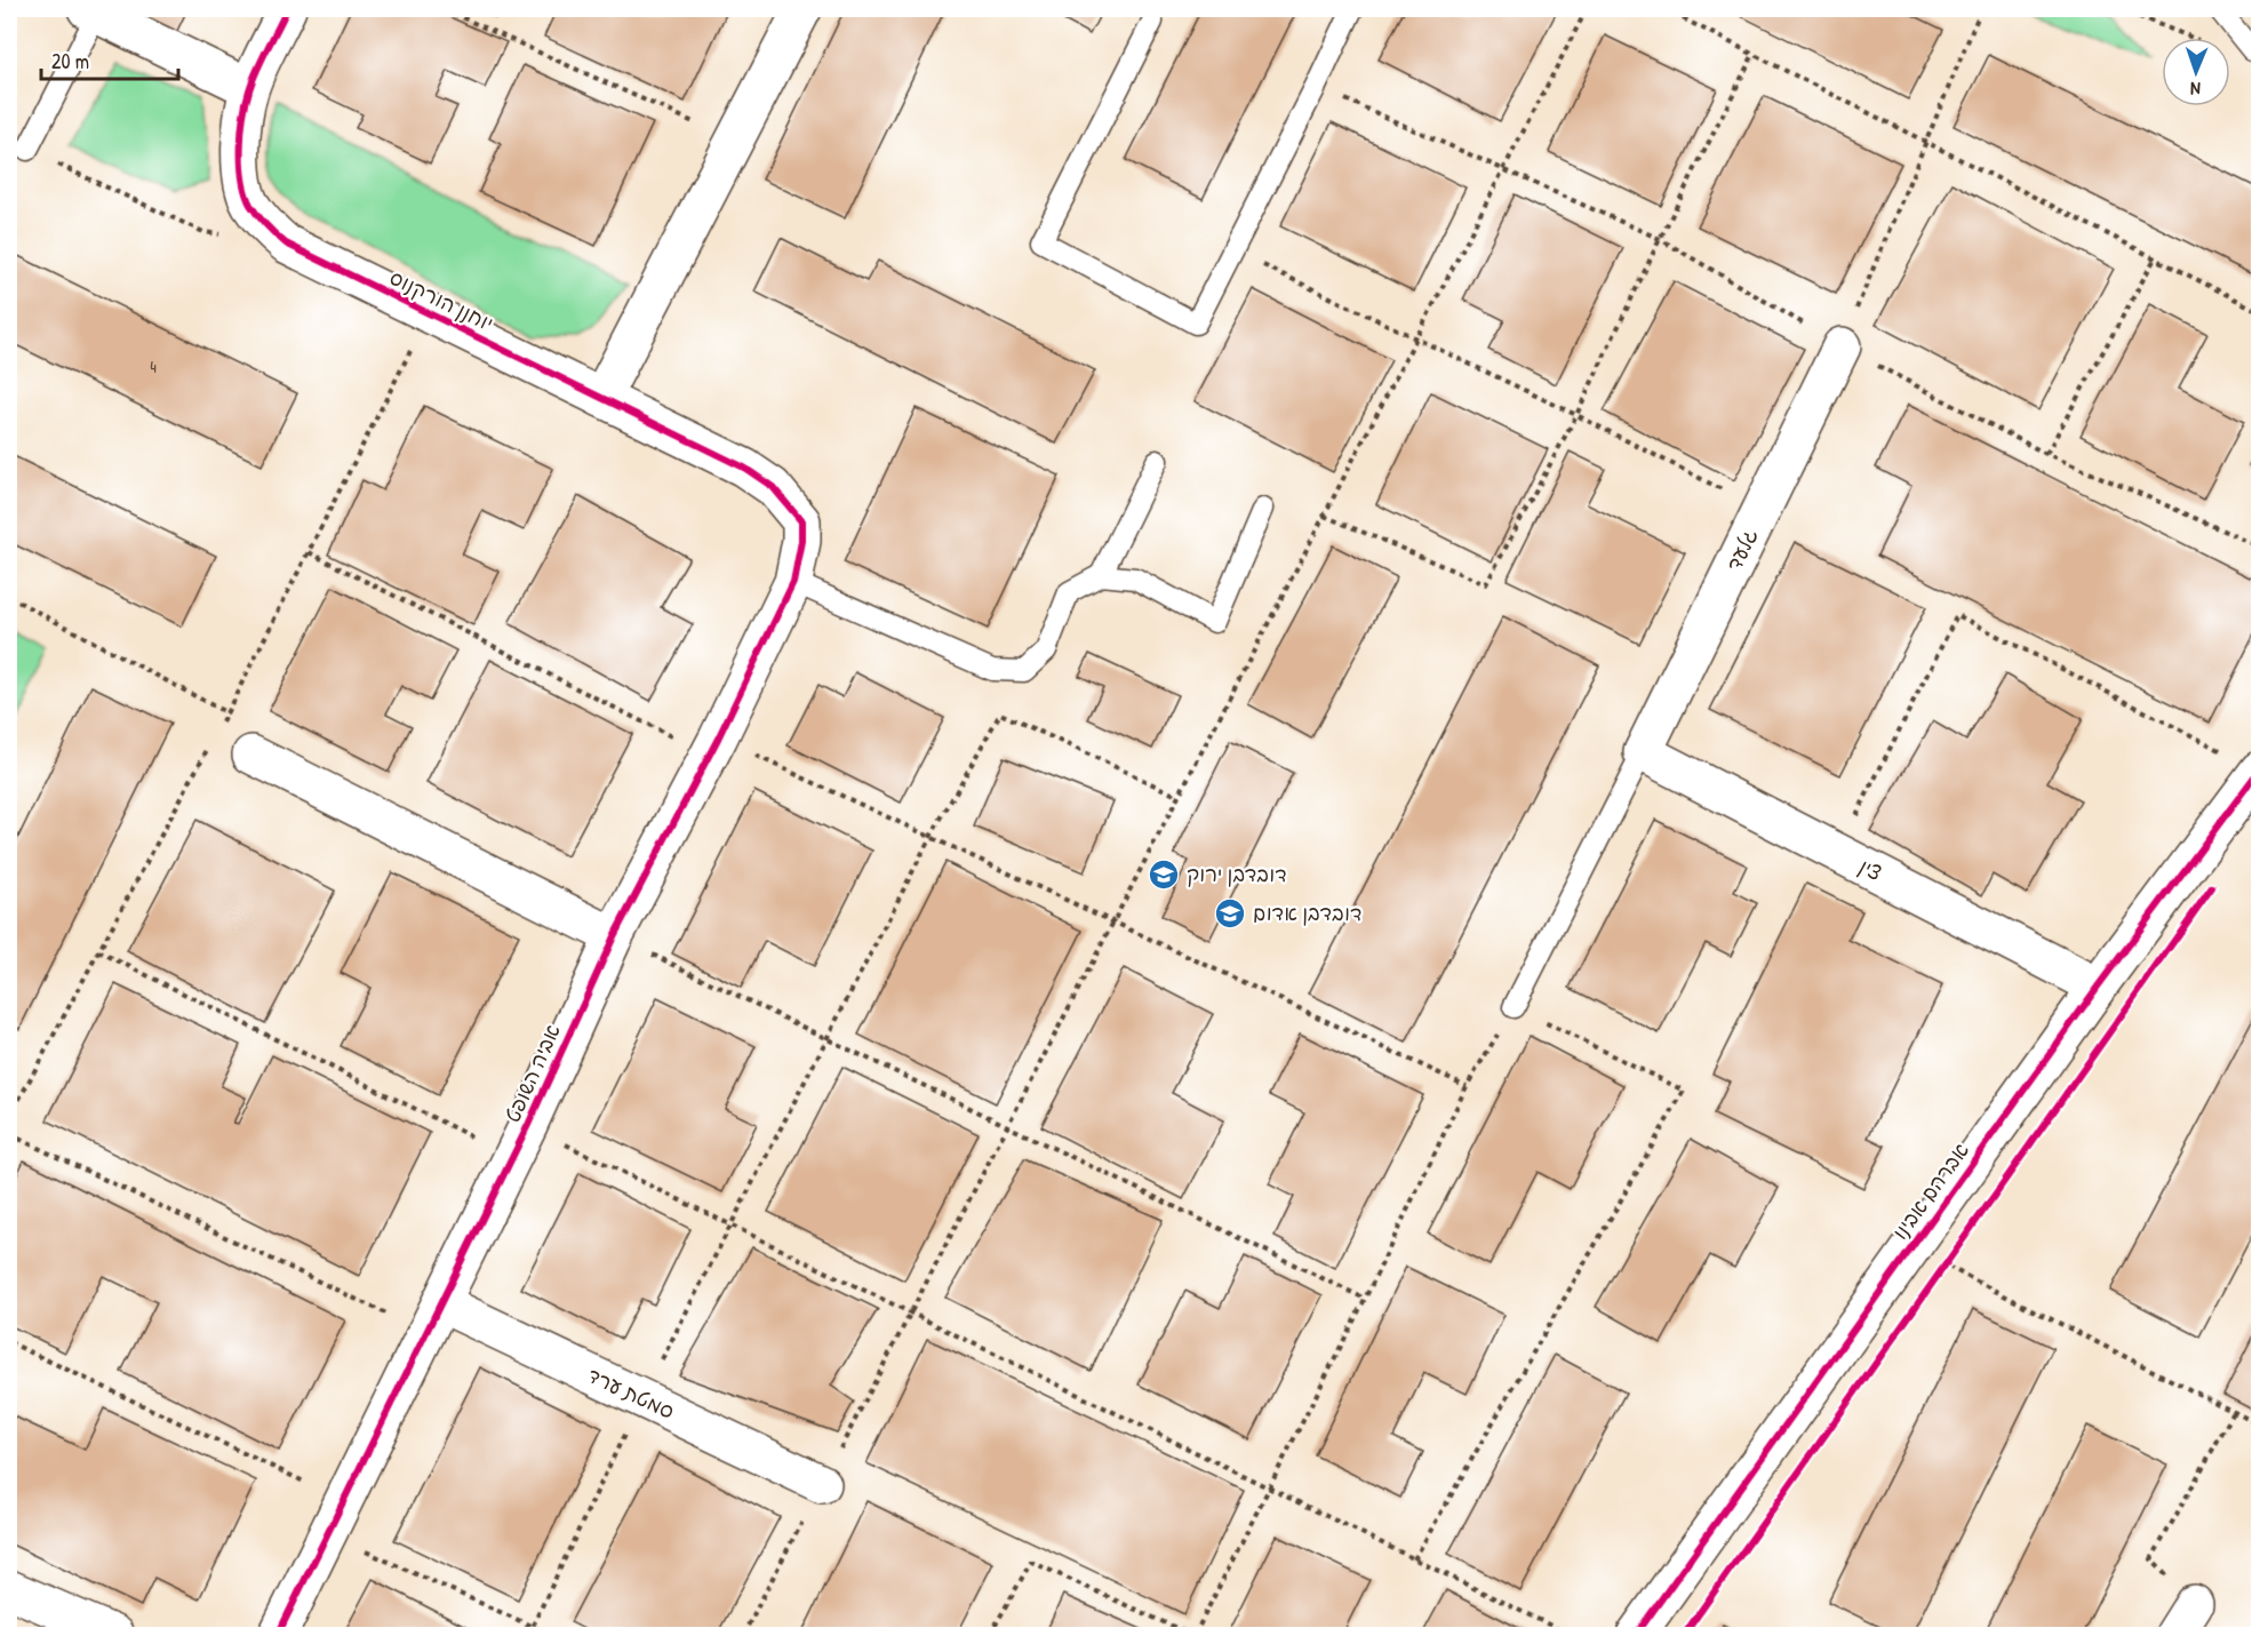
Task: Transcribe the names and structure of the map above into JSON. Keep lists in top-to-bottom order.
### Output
{
  "streets": {
    "street": [
      "יוחנן הורקנוס",
      "גלעד",
      "צין",
      "אביה השופט",
      "אברהם אבינו",
      "סמטת ערד"
    ]
  },
  "crossings": [
    ["יוחנן הורקנוס", "אביה השופט"],
    ["גלעד", "צין"],
    ["צין", "אברהם אבינו"],
    ["אביה השופט", "סמטת ערד"]
  ],
  "places": {
    "school or university": ["דובדבן ירוק", "דובדבן אדום"]
  },
  "house_numbers": ["4"],
  "scale_bar": "20 m",
  "north": "bottom"
}
